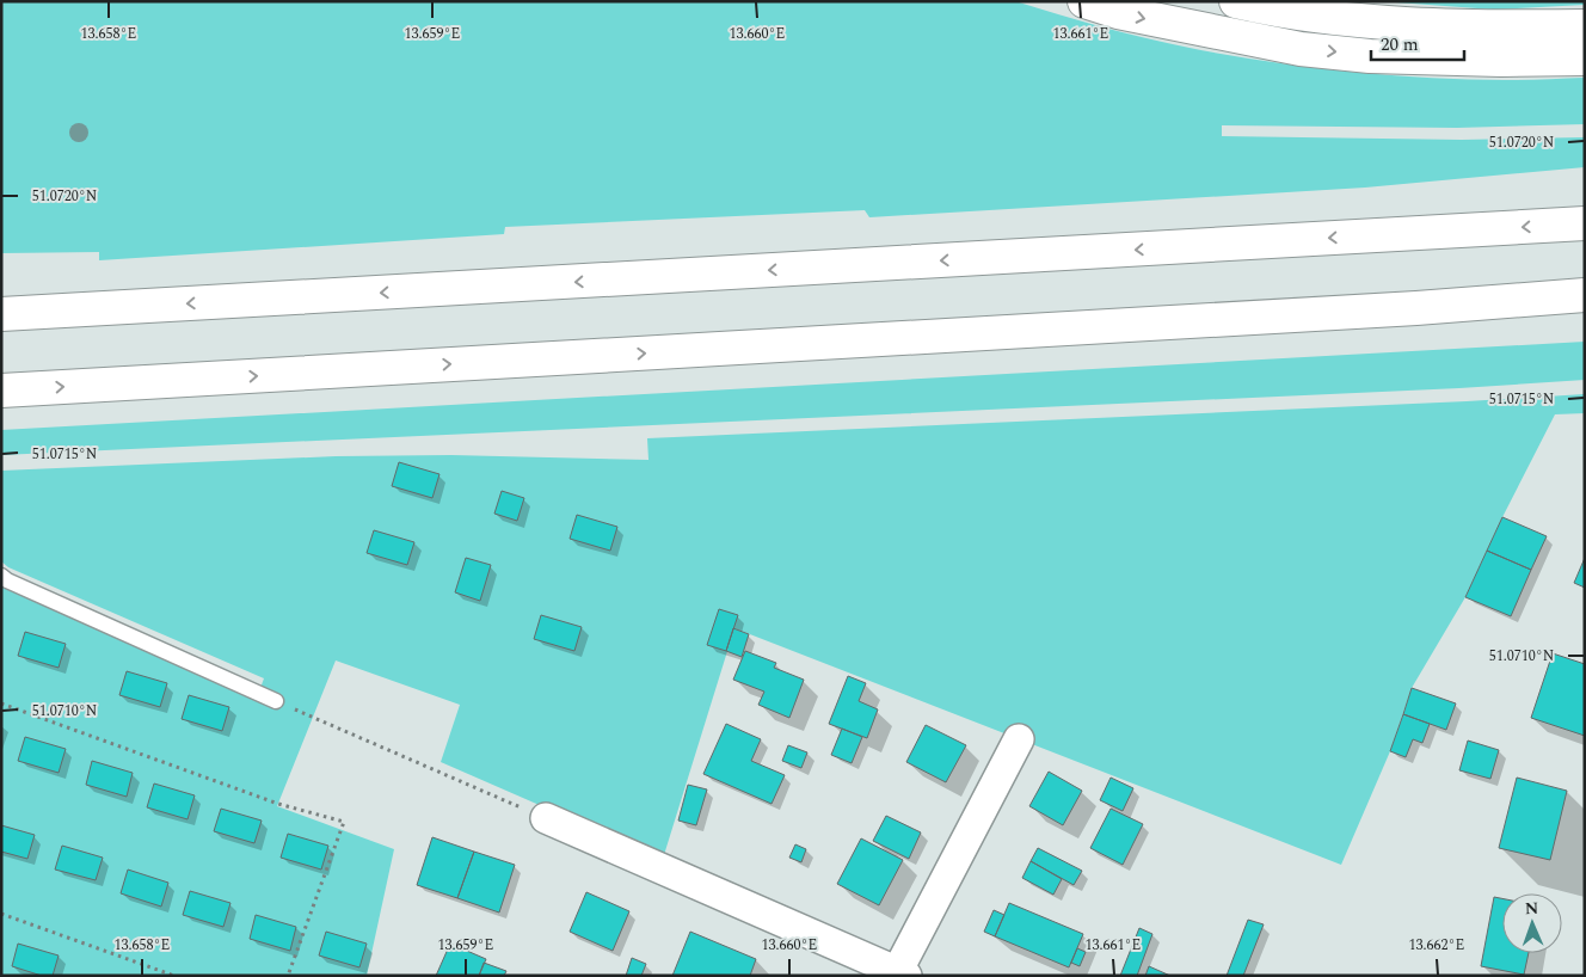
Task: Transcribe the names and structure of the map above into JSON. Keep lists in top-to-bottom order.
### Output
{
  "scale_bar": "20 m",
  "north": "top",
  "coordinates": [
    "13.658°E",
    "13.659°E",
    "13.660°E",
    "13.661°E",
    "51.0720°N",
    "51.0715°N",
    "51.0710°N",
    "13.662°E"
  ]
}
